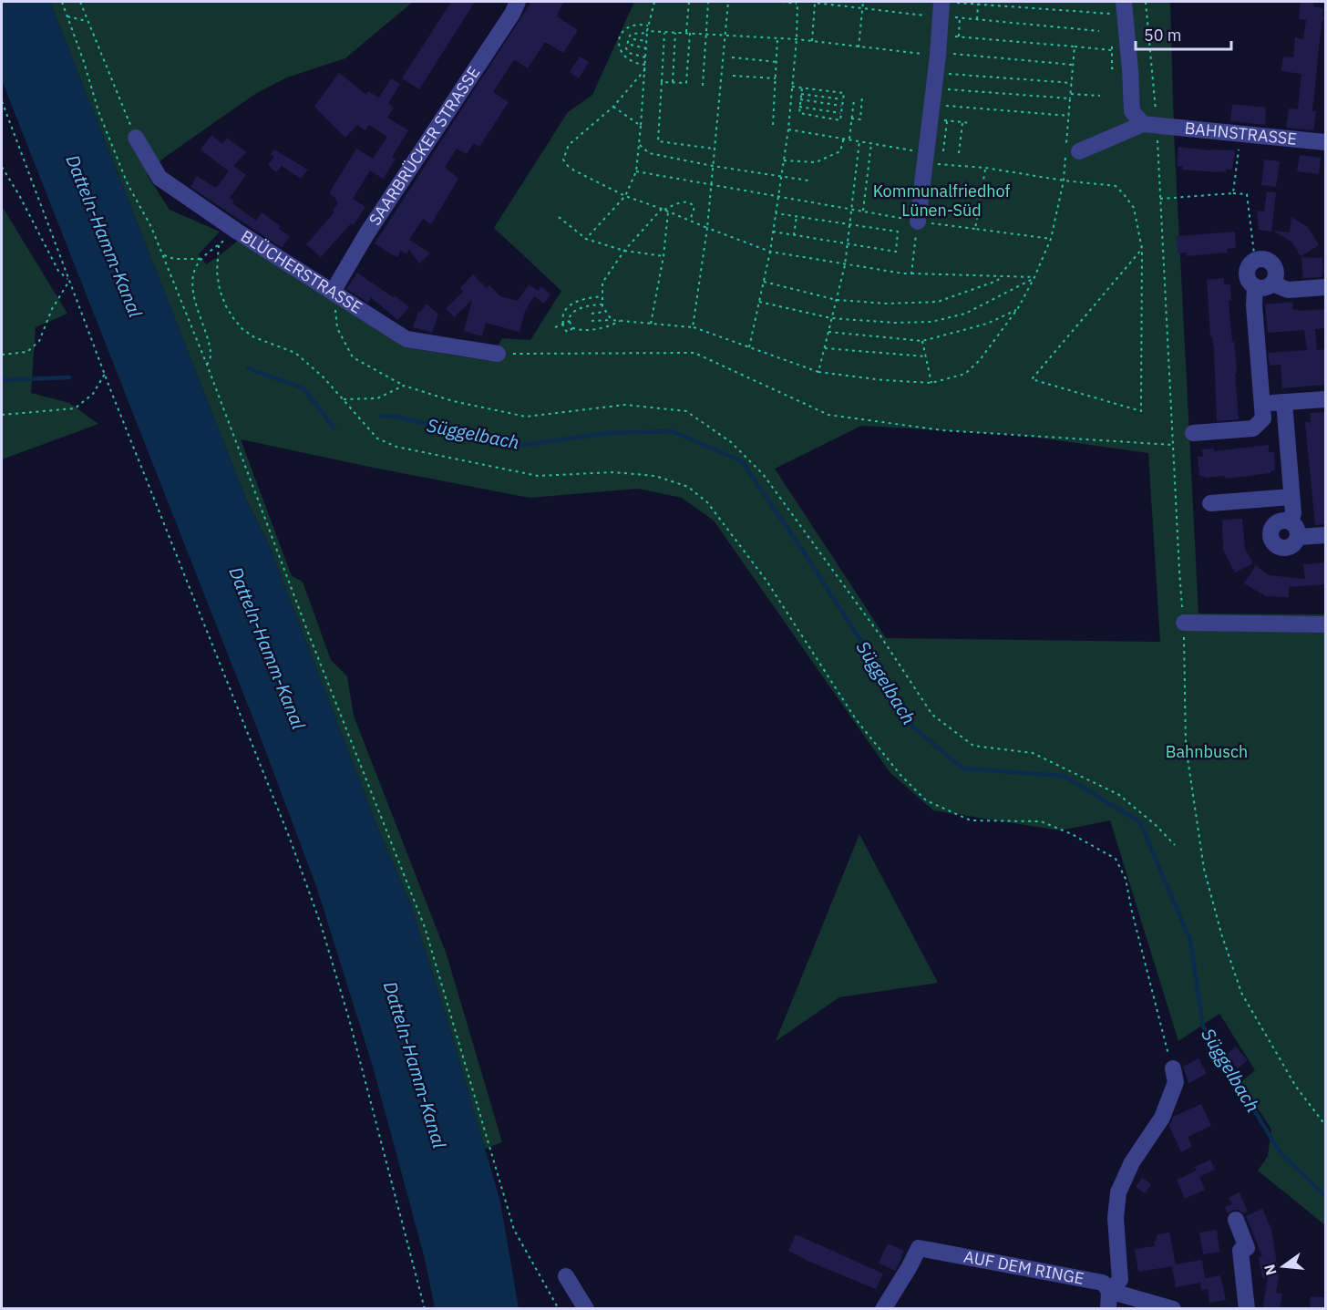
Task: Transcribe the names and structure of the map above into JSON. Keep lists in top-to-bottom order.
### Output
{
  "streets": {
    "street": [
      "BAHNSTRASSE",
      "SAARBRÜCKER STRASSE",
      "BLÜCHERSTRASSE",
      "AUF DEM RINGE"
    ]
  },
  "crossings": [
    ["SAARBRÜCKER STRASSE", "BLÜCHERSTRASSE"]
  ],
  "water": ["Datteln-Hamm-Kanal", "Süggelbach"],
  "parks": ["Kommunalfriedhof Lünen-Süd", "Bahnbusch"],
  "scale_bar": "50 m",
  "north": "left"
}
